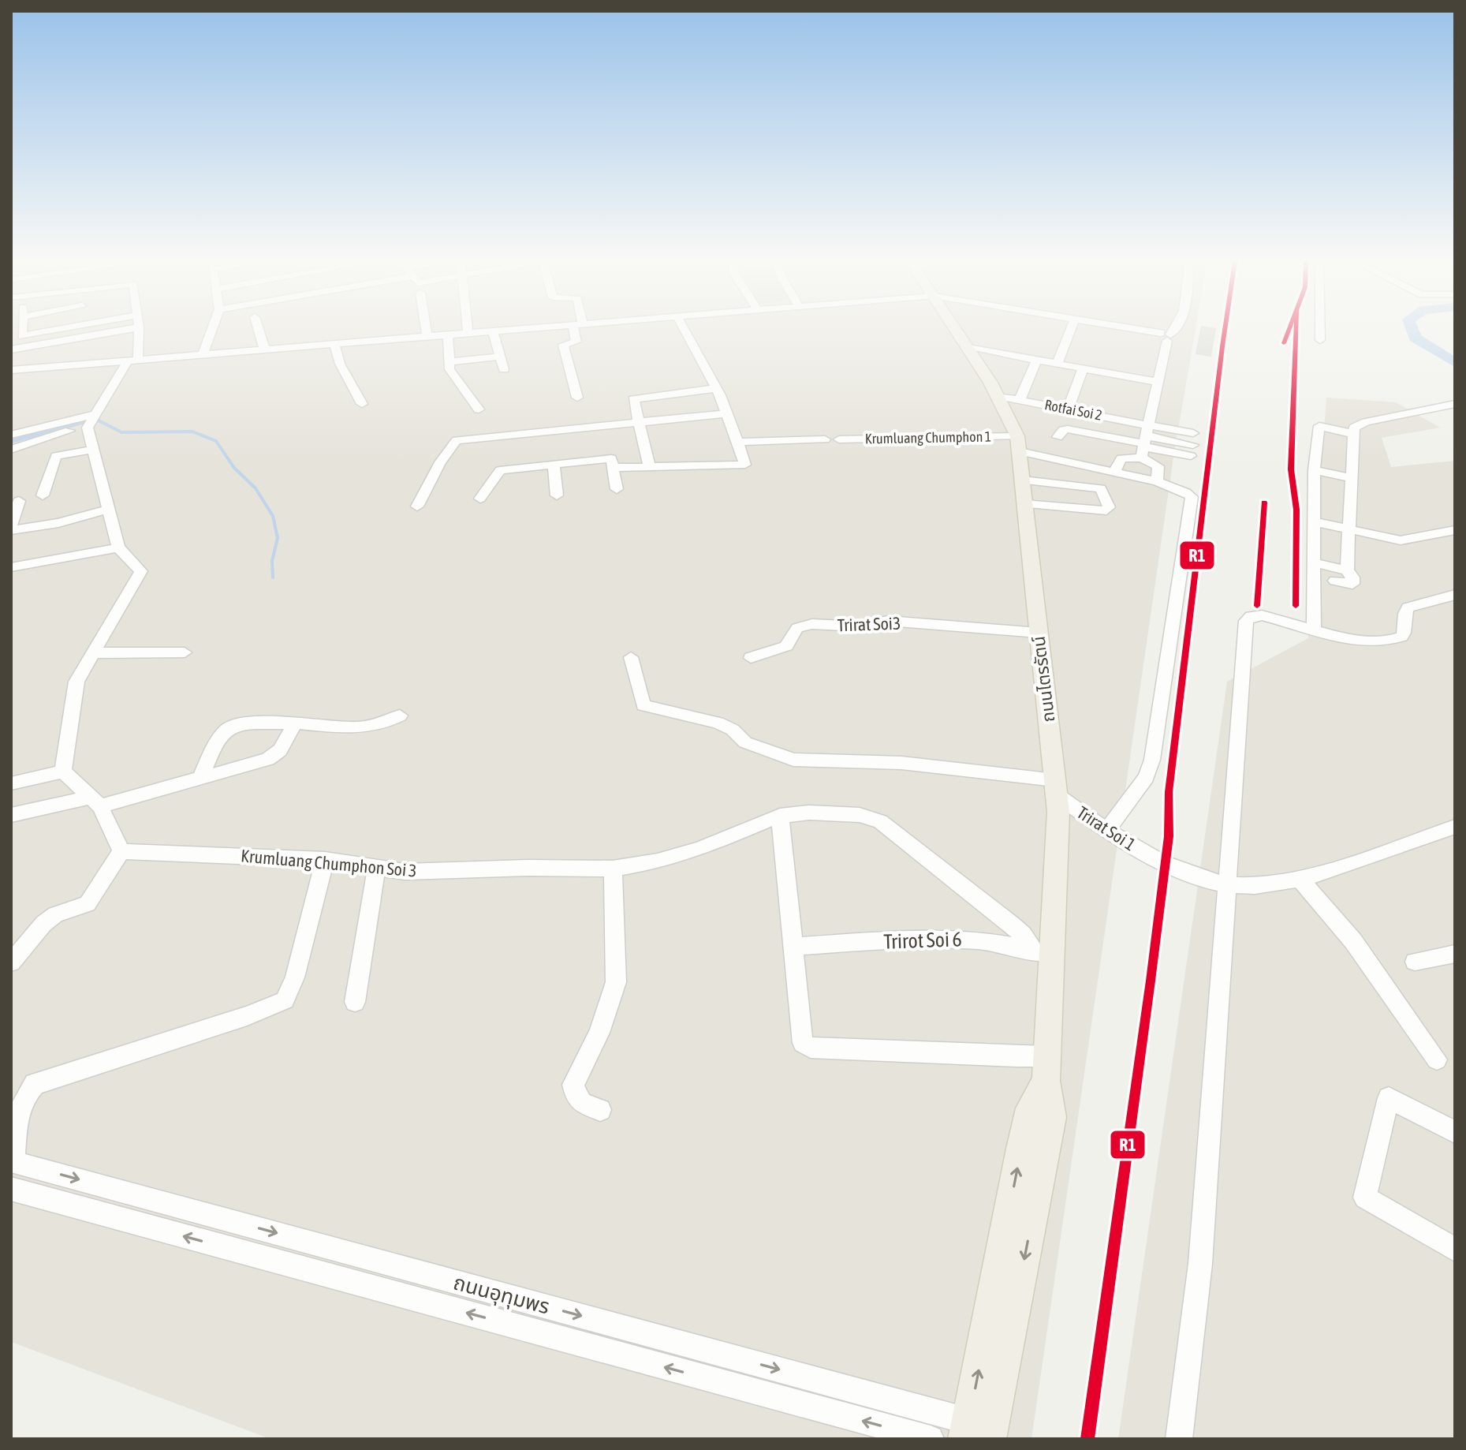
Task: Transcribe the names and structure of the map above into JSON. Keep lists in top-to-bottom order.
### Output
{
  "streets": {
    "main road": ["ถนนไตรรัตน์"],
    "street": [
      "Rotfai Soi 2",
      "Krumluang Chumphon 1",
      "Trirat Soi3",
      "Trirat Soi 1",
      "Krumluang Chumphon Soi 3",
      "Trirot Soi 6",
      "ถนนอุทุมพร"
    ]
  },
  "crossings": [
    ["Rotfai Soi 2", "ถนนไตรรัตน์"],
    ["Krumluang Chumphon 1", "ถนนไตรรัตน์"],
    ["Trirat Soi3", "ถนนไตรรัตน์"],
    ["ถนนไตรรัตน์", "Trirat Soi 1"],
    ["ถนนไตรรัตน์", "Krumluang Chumphon Soi 3"],
    ["ถนนไตรรัตน์", "Trirot Soi 6"],
    ["ถนนไตรรัตน์", "ถนนอุทุมพร"],
    ["Krumluang Chumphon Soi 3", "Trirot Soi 6"]
  ],
  "lines": ["transit line R1"]
}
